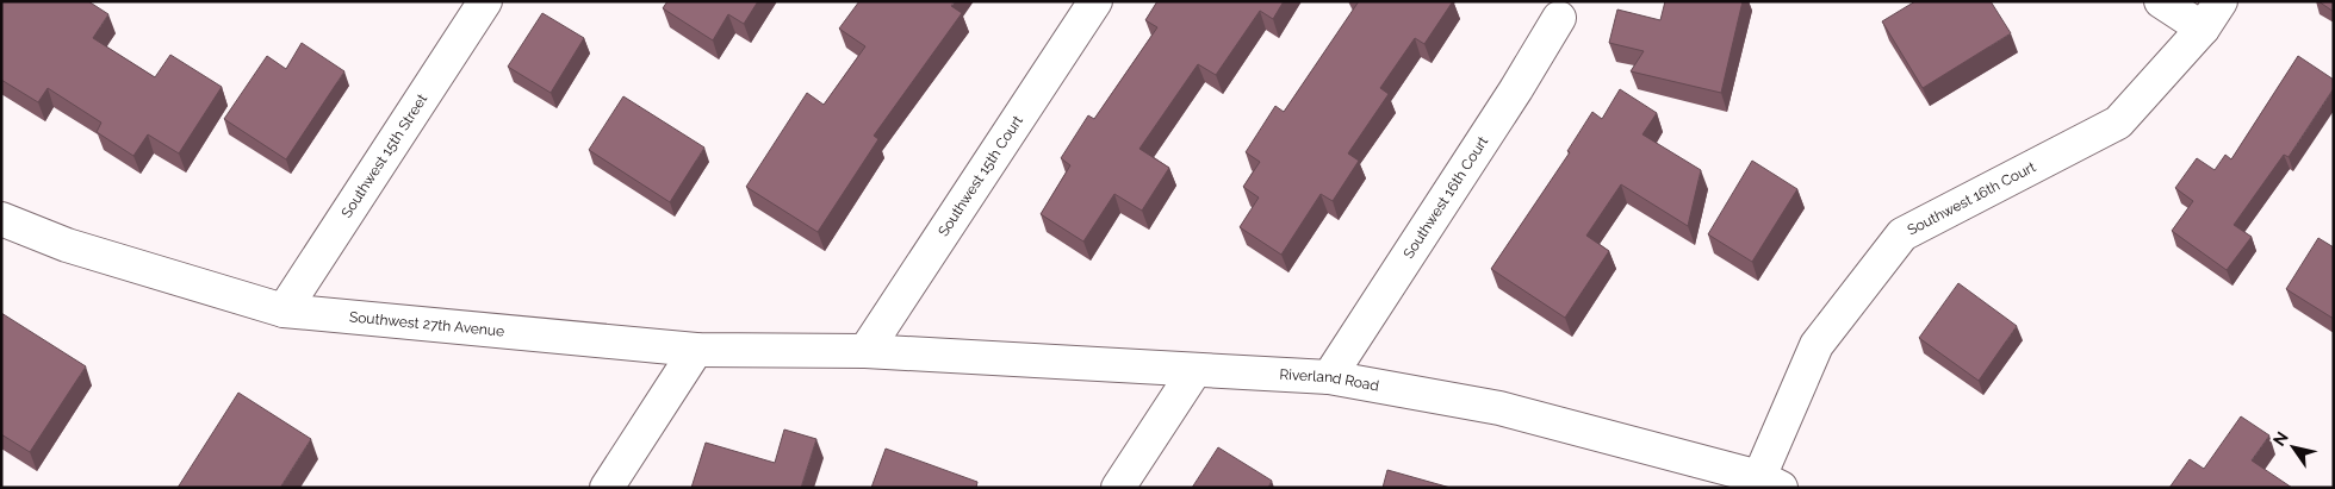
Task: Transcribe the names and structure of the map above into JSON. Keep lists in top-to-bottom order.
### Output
{
  "streets": {
    "street": [
      "Southwest 15th Street",
      "Southwest 15th Court",
      "Southwest 16th Court",
      "Southwest 27th Avenue",
      "Riverland Road"
    ]
  },
  "crossings": [
    ["Southwest 15th Street", "Southwest 27th Avenue"],
    ["Southwest 15th Court", "Southwest 27th Avenue"],
    ["Southwest 15th Court", "Riverland Road"],
    ["Southwest 16th Court", "Riverland Road"],
    ["Southwest 27th Avenue", "Riverland Road"]
  ],
  "north": "top left"
}
